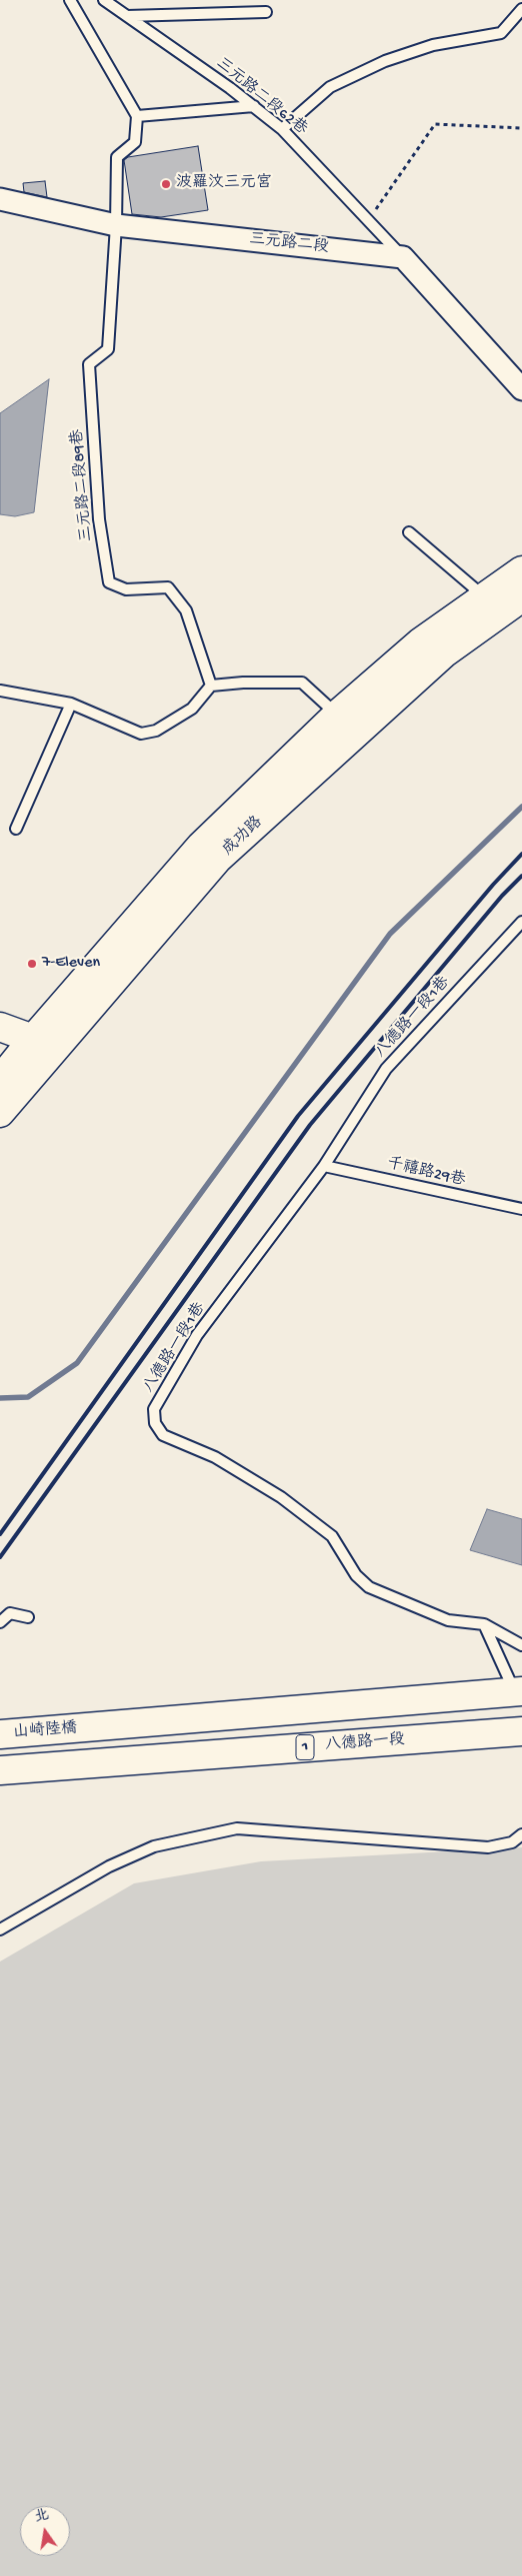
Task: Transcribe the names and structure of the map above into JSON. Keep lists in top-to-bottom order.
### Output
{
  "streets": {
    "street": [
      "三元路二段",
      "成功路",
      "山崎陸橋",
      "八德路一段",
      "1"
    ],
    "lane": [
      "三元路二段62巷",
      "三元路二段89巷",
      "八德路一段1巷",
      "千禧路29巷"
    ]
  },
  "crossings": [
    ["三元路二段62巷", "三元路二段"],
    ["三元路二段", "三元路二段89巷"],
    ["八德路一段1巷", "千禧路29巷"]
  ],
  "places": ["波羅汶三元宮", "7-Eleven"],
  "north": "top"
}
